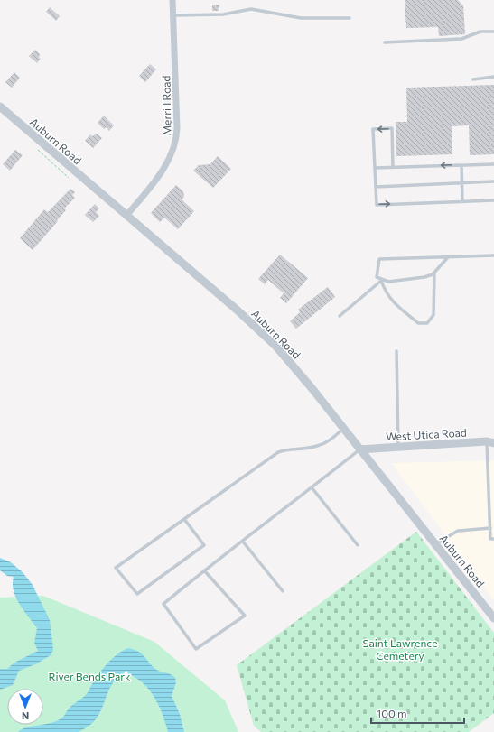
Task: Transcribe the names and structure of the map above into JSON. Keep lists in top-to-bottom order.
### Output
{
  "streets": {
    "street": ["Merrill Road", "Auburn Road", "West Utica Road"]
  },
  "crossings": [
    ["Merrill Road", "Auburn Road"],
    ["Auburn Road", "West Utica Road"]
  ],
  "parks": ["Saint Lawrence Cemetery", "River Bends Park"],
  "scale_bar": "100 m",
  "north": "bottom"
}
